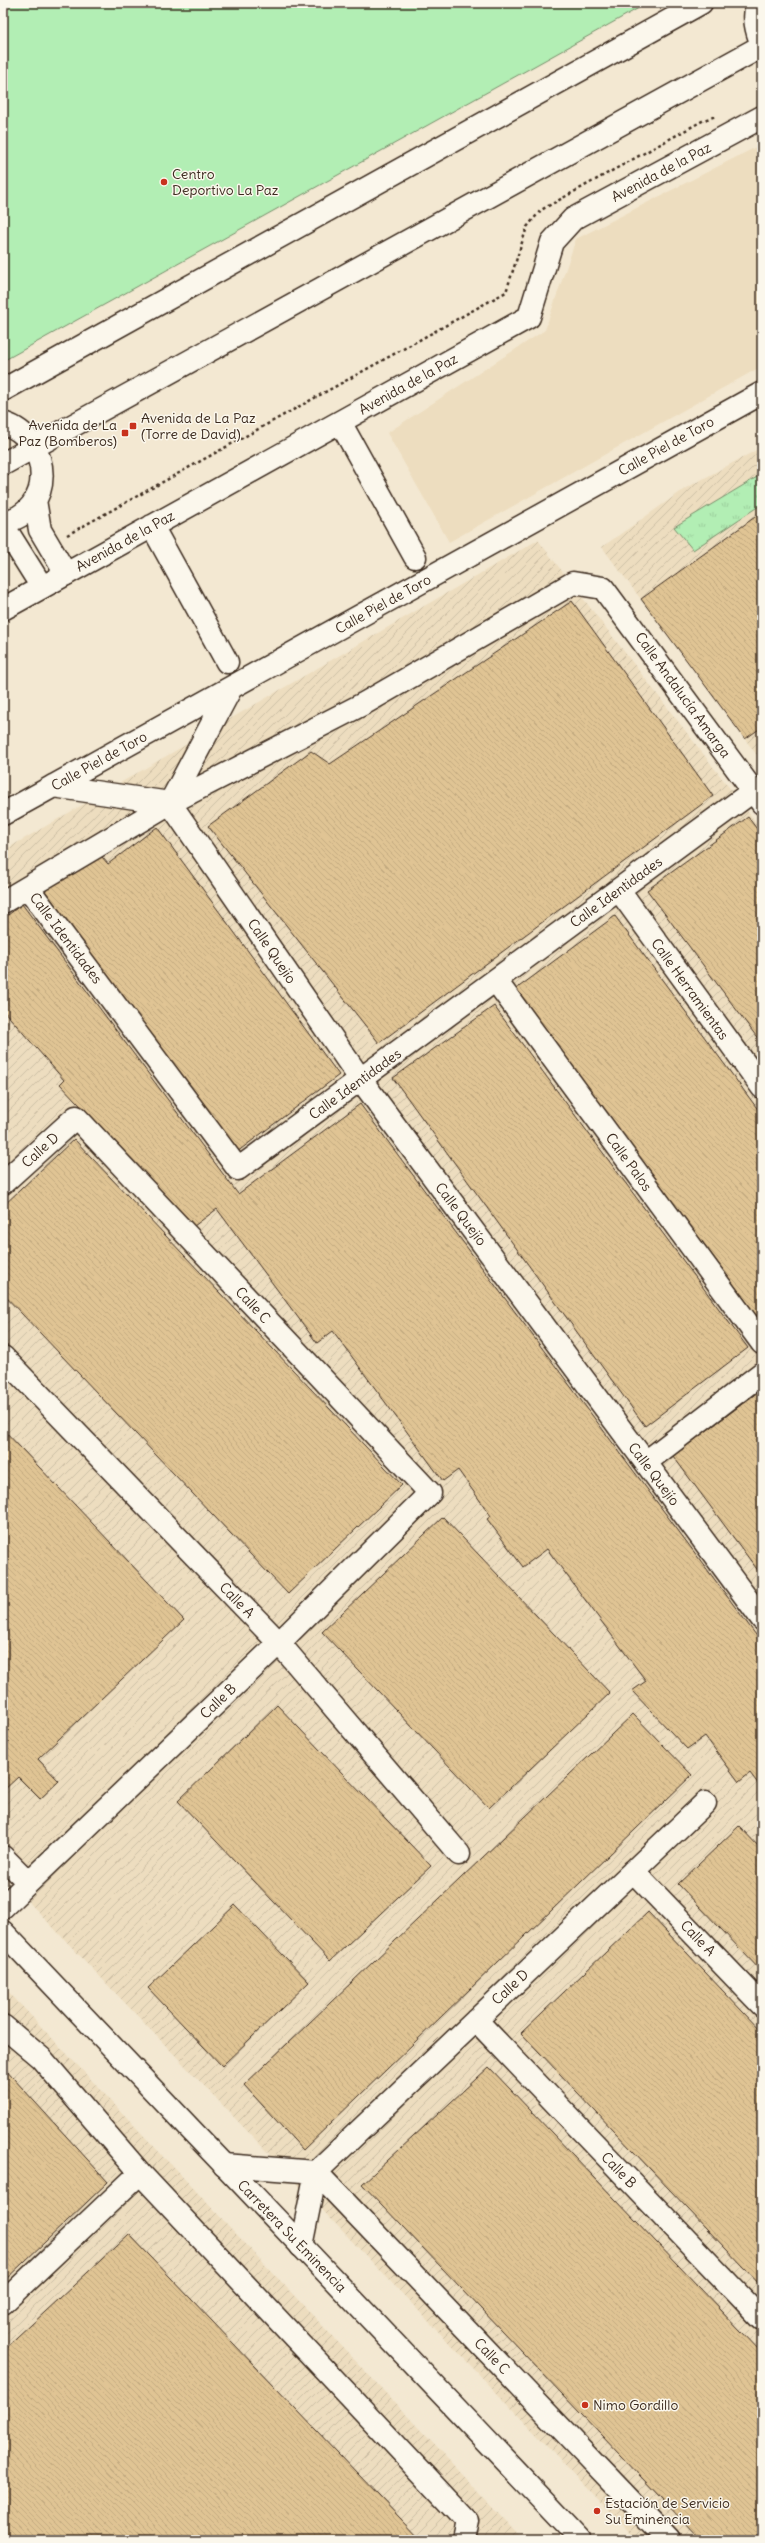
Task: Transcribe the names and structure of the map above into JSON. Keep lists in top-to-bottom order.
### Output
{
  "streets": {
    "street": [
      "Avenida de la Paz",
      "Calle Piel de Toro",
      "Calle Andalucía Amarga",
      "Calle Identidades",
      "Calle Quejío",
      "Calle Herramientas",
      "Calle D",
      "Calle Palos",
      "Calle C",
      "Calle A",
      "Calle B",
      "Carretera Su Eminencia"
    ]
  },
  "crossings": [
    ["Calle Andalucía Amarga", "Calle Identidades"],
    ["Calle Andalucía Amarga", "Calle Quejío"],
    ["Calle Identidades", "Calle Quejío"],
    ["Calle Identidades", "Calle Herramientas"],
    ["Calle Identidades", "Calle Palos"],
    ["Calle D", "Calle C"],
    ["Calle D", "Calle A"],
    ["Calle D", "Calle B"],
    ["Calle C", "Calle B"],
    ["Calle A", "Calle B"]
  ],
  "places": {
    "other": ["Centro Deportivo La Paz", "Nimo Gordillo", "Estación de Servicio Su Eminencia"],
    "transit": ["Avenida de La Paz (Torre de David)", "Avenida de La Paz (Bomberos)"]
  }
}
